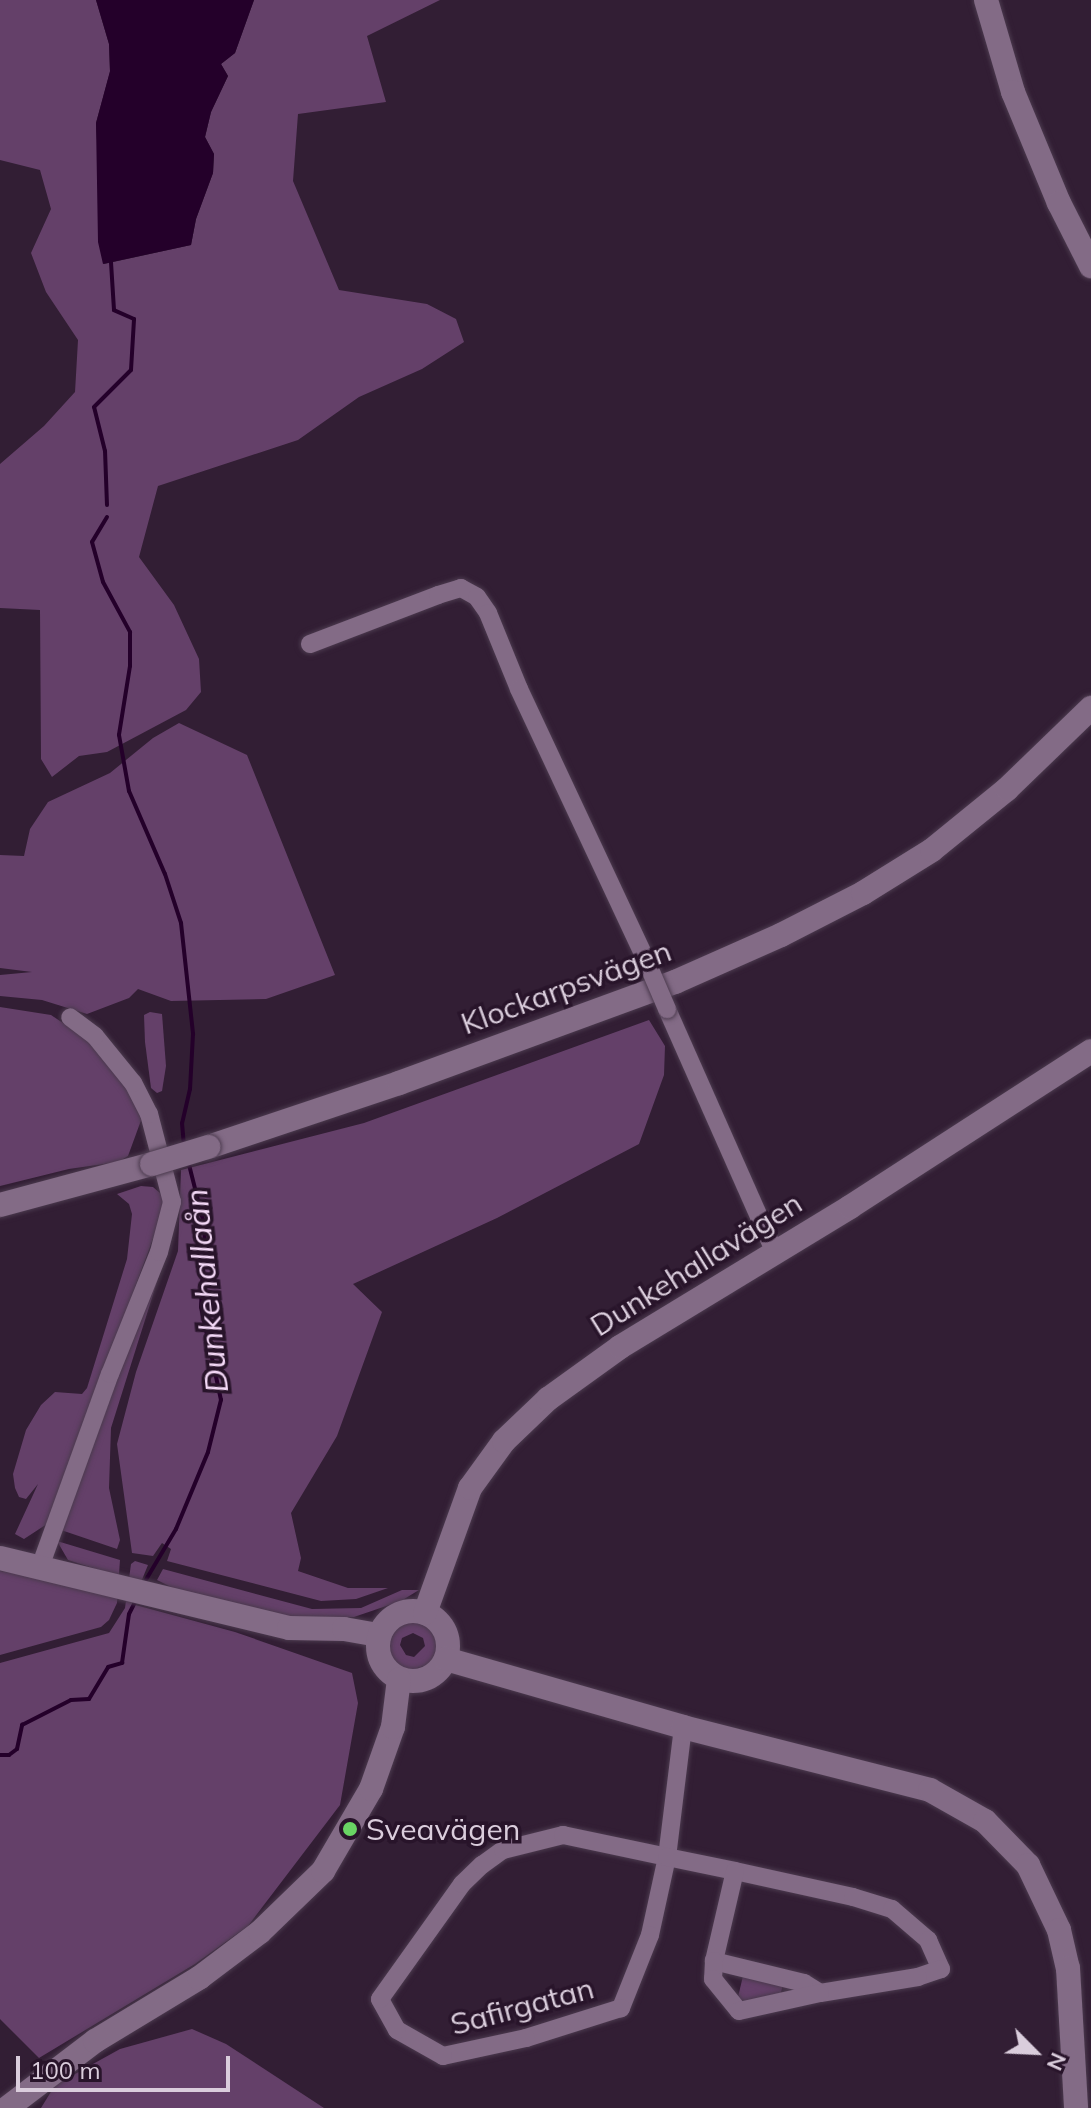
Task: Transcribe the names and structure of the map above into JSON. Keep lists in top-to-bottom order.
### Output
{
  "streets": {
    "street": ["Klockarpsvägen", "Dunkehallavägen", "Safirgatan"]
  },
  "water": ["Dunkehallaån"],
  "places": ["Sveavägen"],
  "scale_bar": "100 m",
  "north": "bottom right"
}
